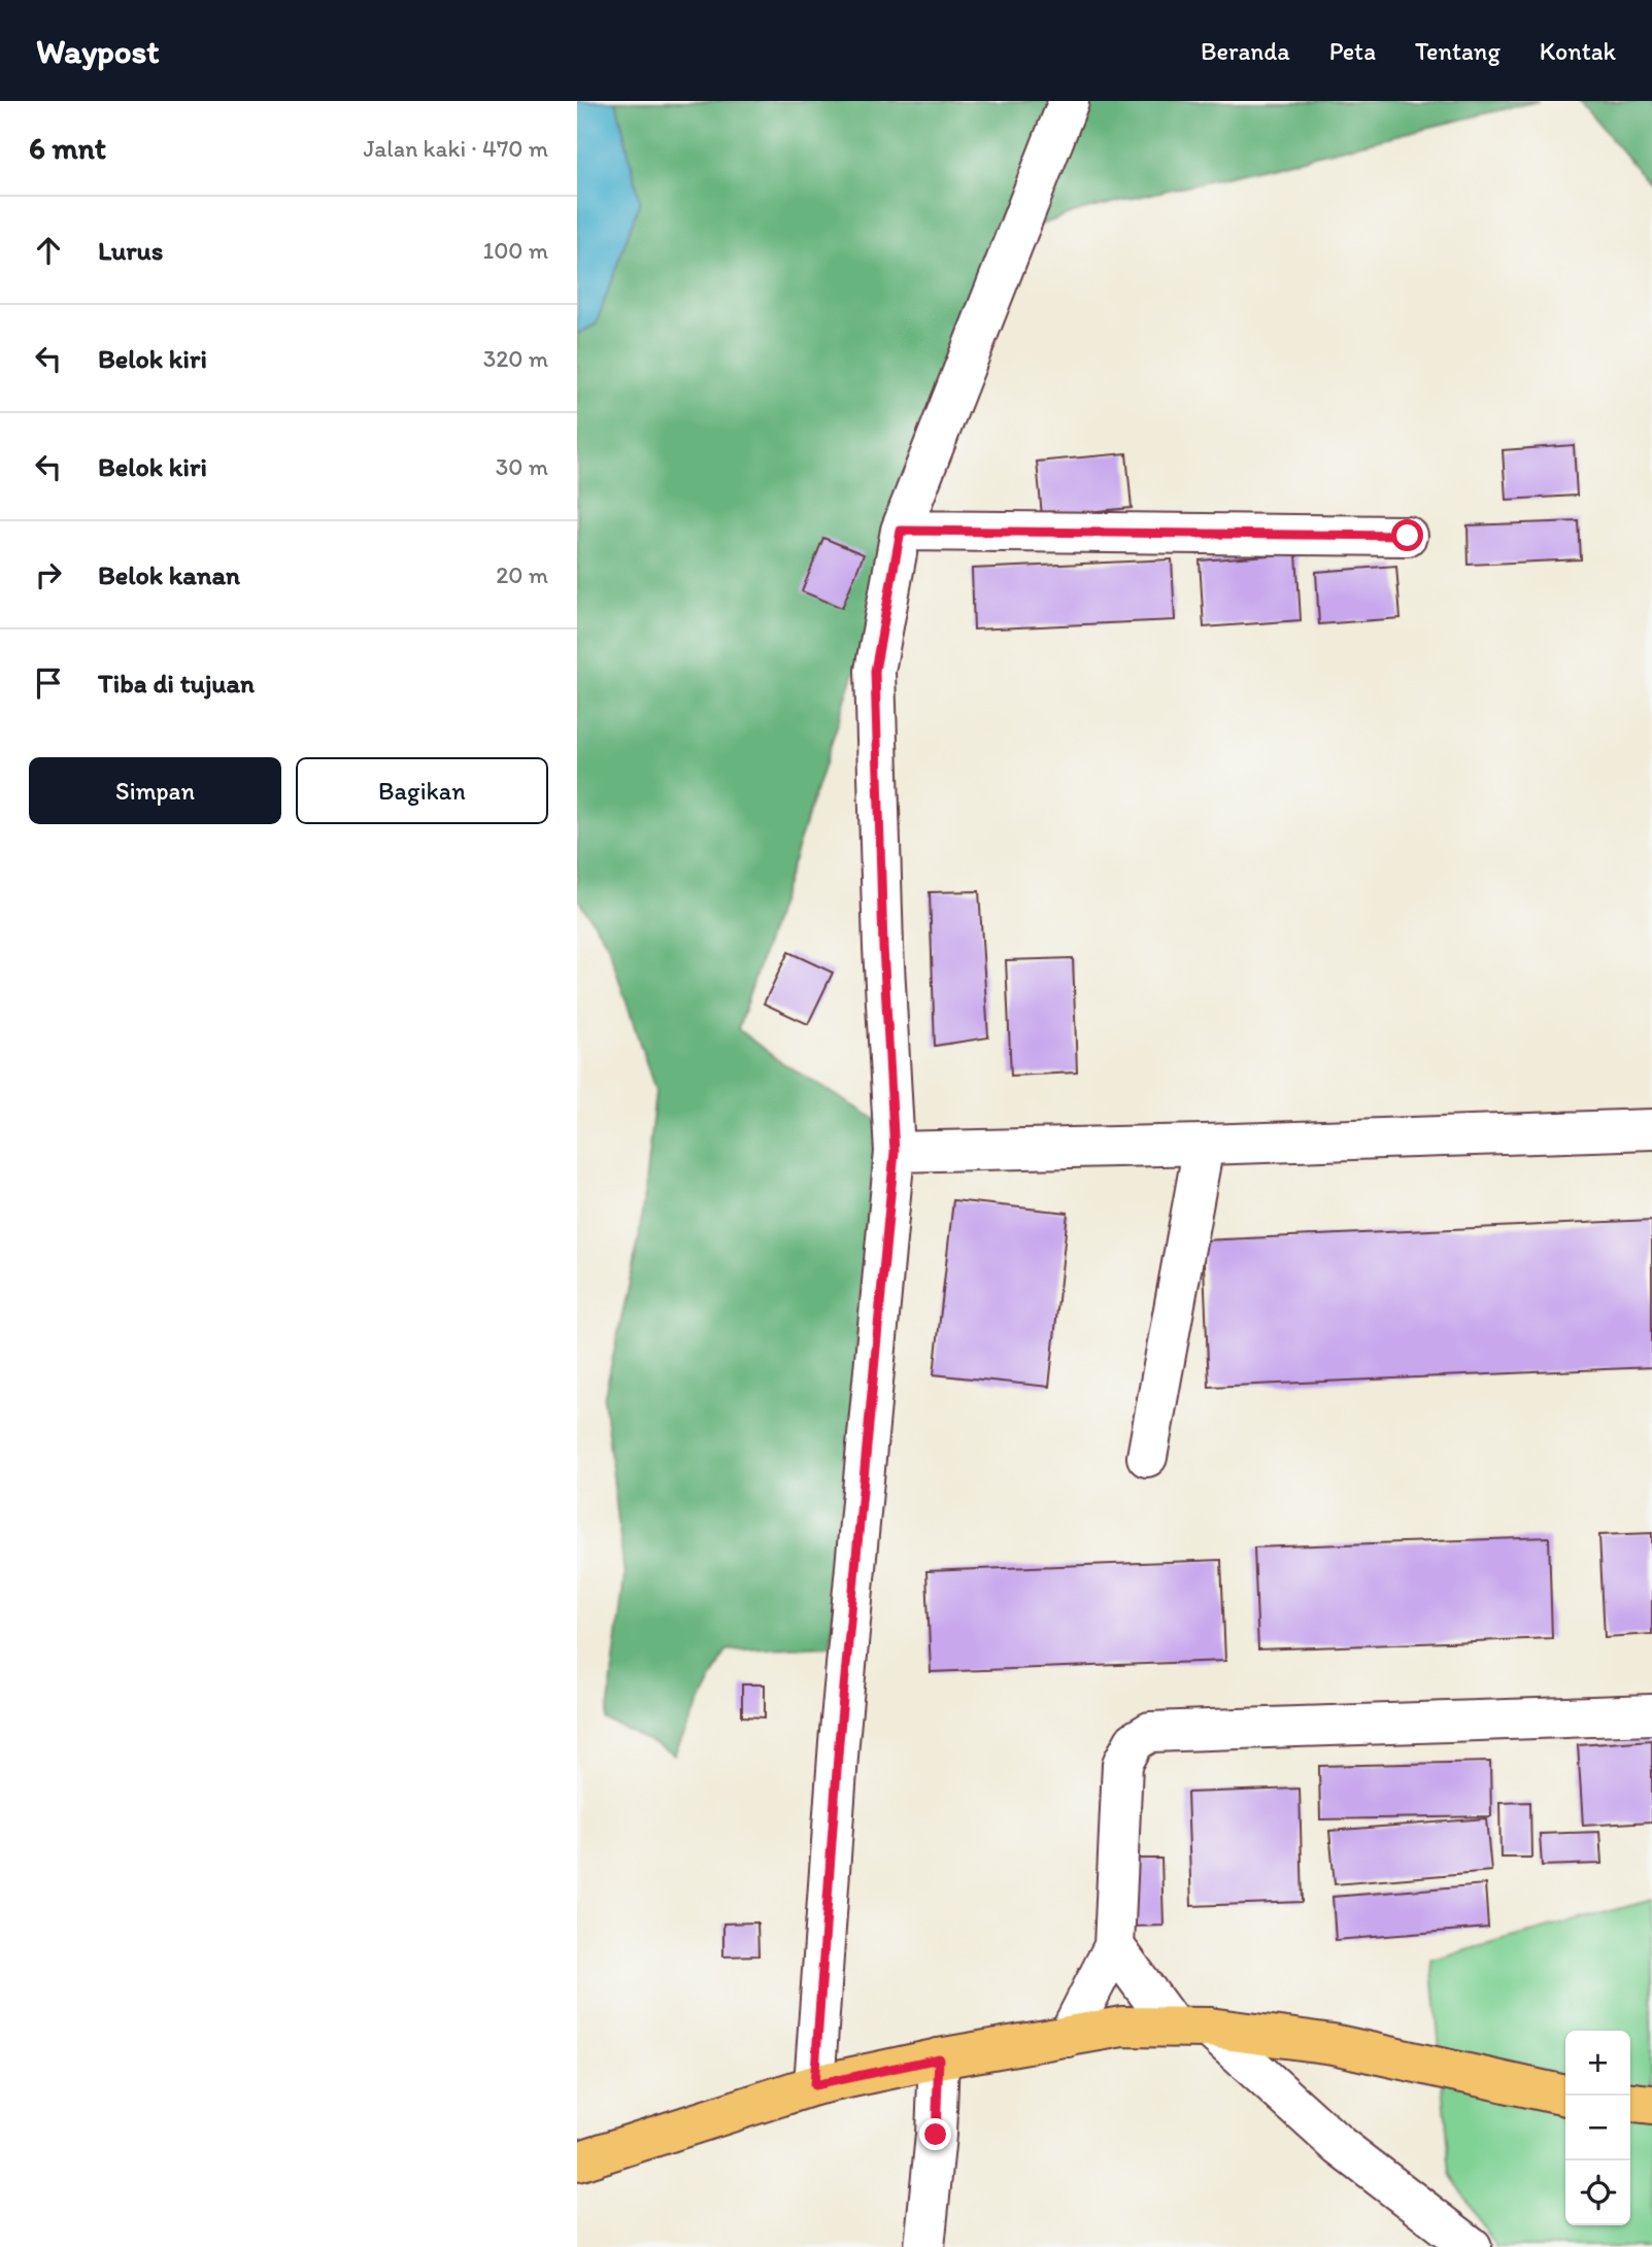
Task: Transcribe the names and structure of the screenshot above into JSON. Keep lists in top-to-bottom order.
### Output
{
  "page": {
    "header": "Waypost",
    "nav": [
      "Beranda",
      "Peta",
      "Tentang",
      "Kontak"
    ],
    "heading": ["6 mnt", "Jalan kaki · 470 m"],
    "list": [
      ["Lurus", "100 m"],
      ["Belok kiri", "320 m"],
      ["Belok kiri", "30 m"],
      ["Belok kanan", "20 m"],
      "Tiba di tujuan"
    ],
    "buttons": ["Simpan", "Bagikan"],
    "map_buttons": ["+", "−"]
  }
}
